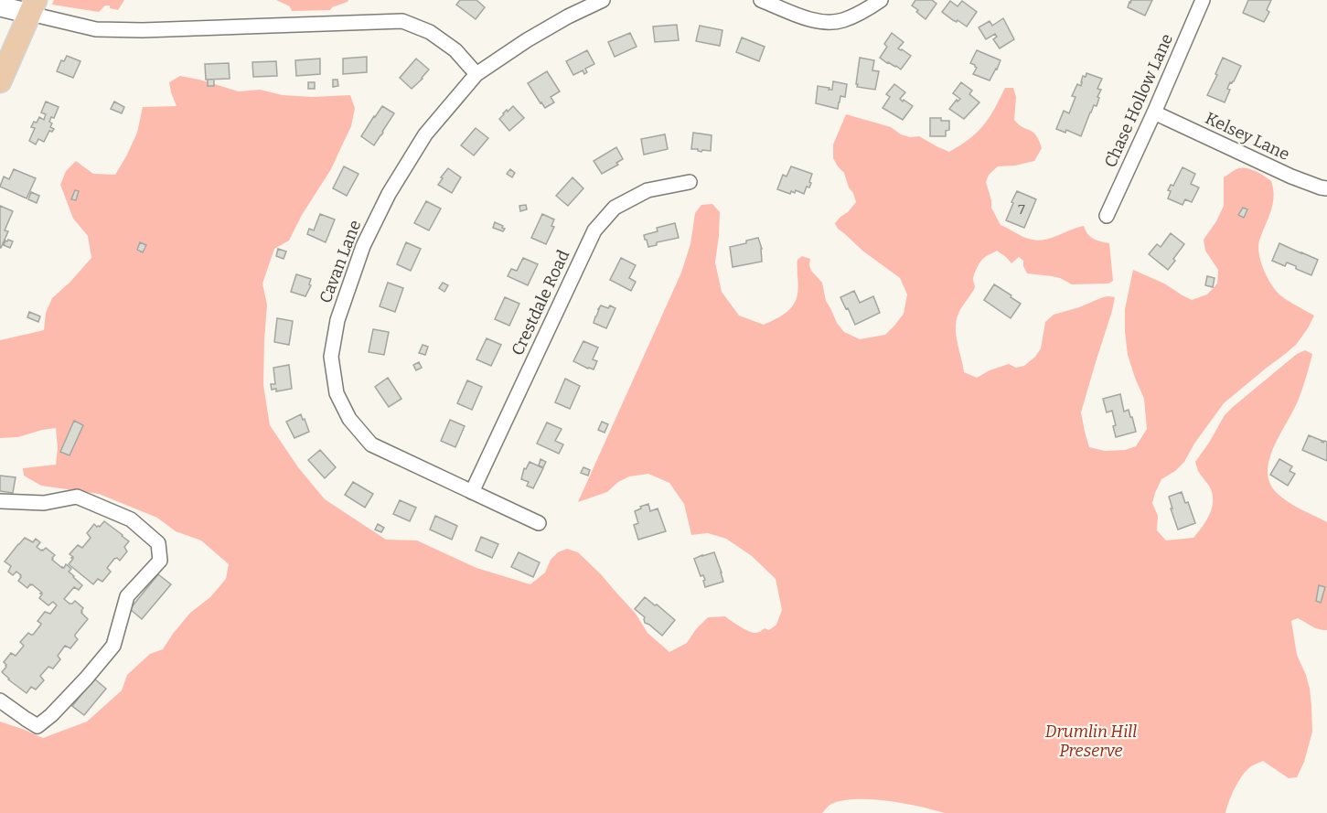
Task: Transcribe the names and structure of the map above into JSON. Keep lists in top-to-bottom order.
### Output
{
  "streets": {
    "street": [
      "Chase Hollow Lane",
      "Kelsey Lane",
      "Cavan Lane",
      "Crestdale Road"
    ]
  },
  "crossings": [
    ["Chase Hollow Lane", "Kelsey Lane"],
    ["Cavan Lane", "Crestdale Road"]
  ],
  "parks": ["Drumlin Hill Preserve"],
  "house_numbers": ["7"]
}
